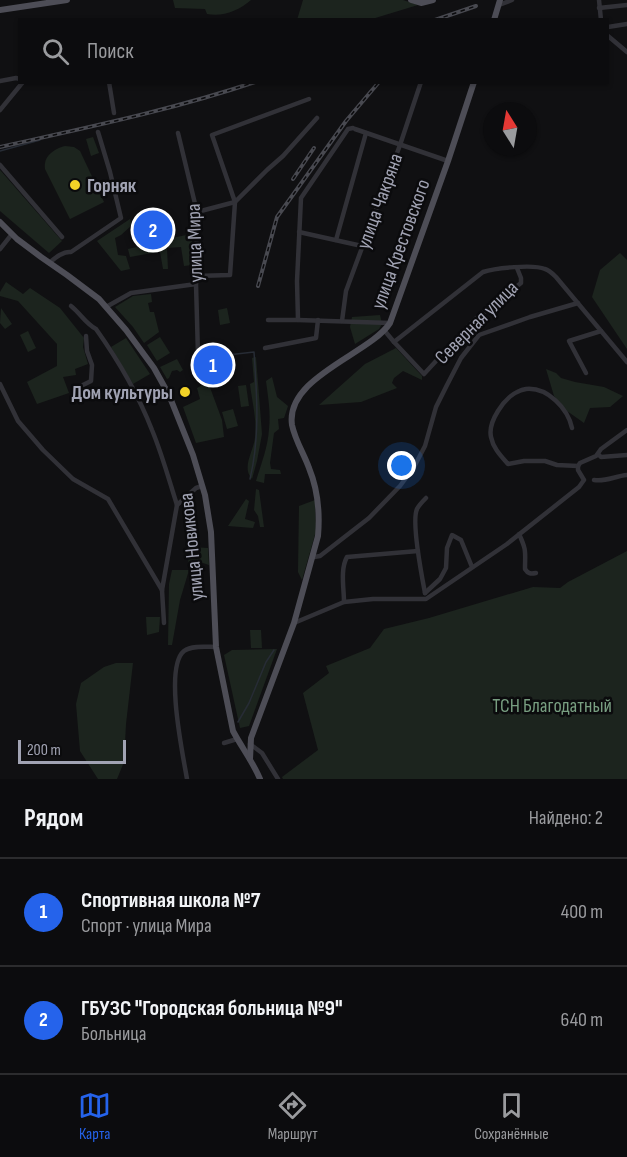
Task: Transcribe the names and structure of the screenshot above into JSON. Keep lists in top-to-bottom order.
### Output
{
  "streets": {
    "main road": ["улица Крестовского", "улица Новикова"],
    "street": ["улица Чакряна", "улица Мира", "Северная улица"]
  },
  "crossings": [
    ["улица Крестовского", "улица Новикова"]
  ],
  "parks": ["ТСН Благодатный"],
  "places": ["Горняк", "Дом культуры"],
  "scale_bar": "200 m",
  "north": "top",
  "page": {
    "search": "Поиск",
    "pins": ["2", "1"],
    "scale": "200 m",
    "heading": ["Рядом", "Найдено: 2"],
    "list": [
      {
        "mark": "1",
        "name": "Спортивная школа №7",
        "note": "Спорт · улица Мира",
        "value": "400 m"
      },
      {
        "mark": "2",
        "name": "ГБУЗС \"Городская больница №9\"",
        "note": "Больница",
        "value": "640 m"
      }
    ],
    "nav": ["Карта", "Маршрут", "Сохранённые"]
  }
}
